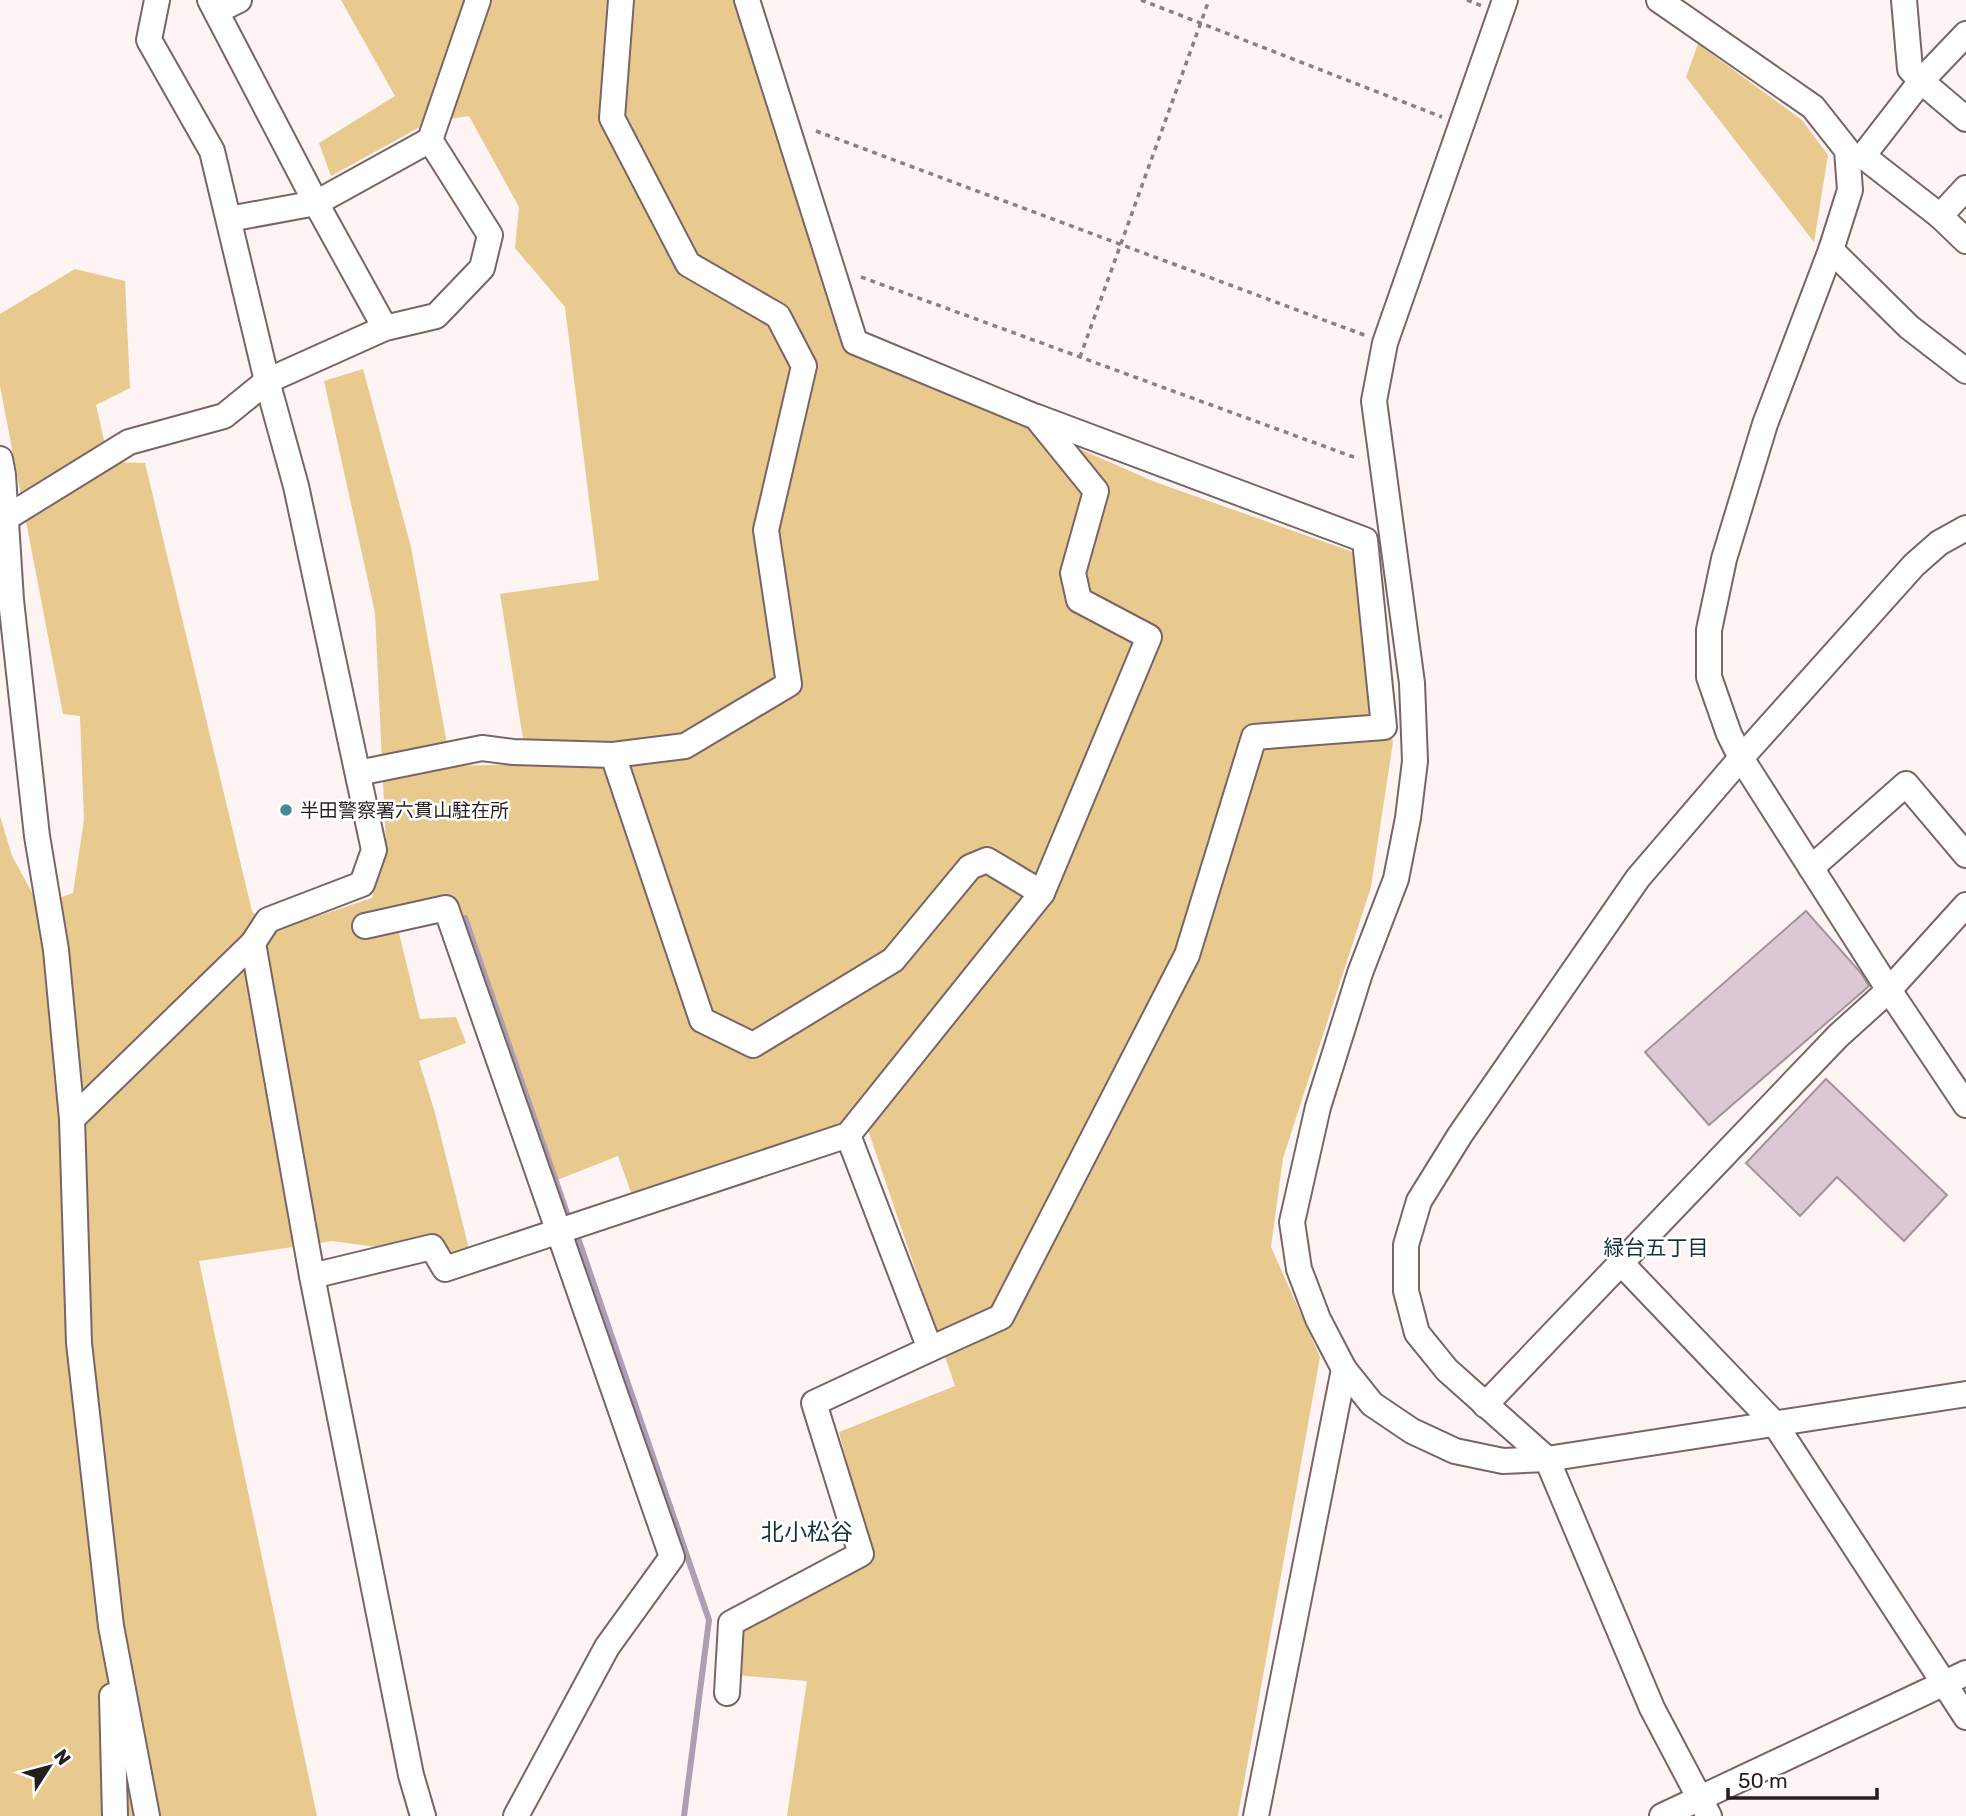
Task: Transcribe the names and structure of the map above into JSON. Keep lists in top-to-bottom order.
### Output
{
  "districts": ["緑台五丁目", "北小松谷"],
  "places": ["半田警察署六貫山駐在所"],
  "scale_bar": "50 m",
  "north": "top right"
}
